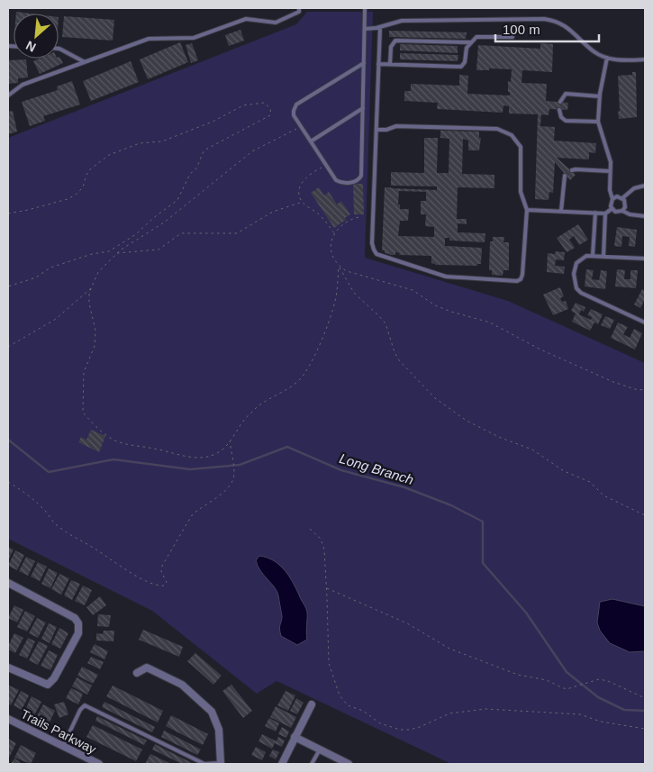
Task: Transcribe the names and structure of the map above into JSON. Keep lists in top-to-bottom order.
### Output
{
  "streets": {
    "street": ["Trails Parkway"]
  },
  "water": ["Long Branch"],
  "scale_bar": "100 m",
  "north": "bottom left"
}
